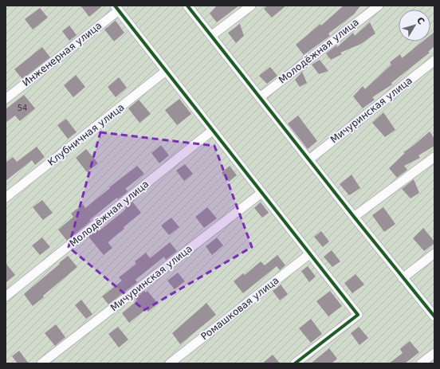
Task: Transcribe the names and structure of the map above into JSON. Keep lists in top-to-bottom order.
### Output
{
  "streets": {
    "street": [
      "Молодёжная улица",
      "Инженерная улица",
      "Мичуринская улица",
      "Клубничная улица",
      "Ромашковая улица"
    ]
  },
  "house_numbers": ["54"],
  "north": "top right"
}
